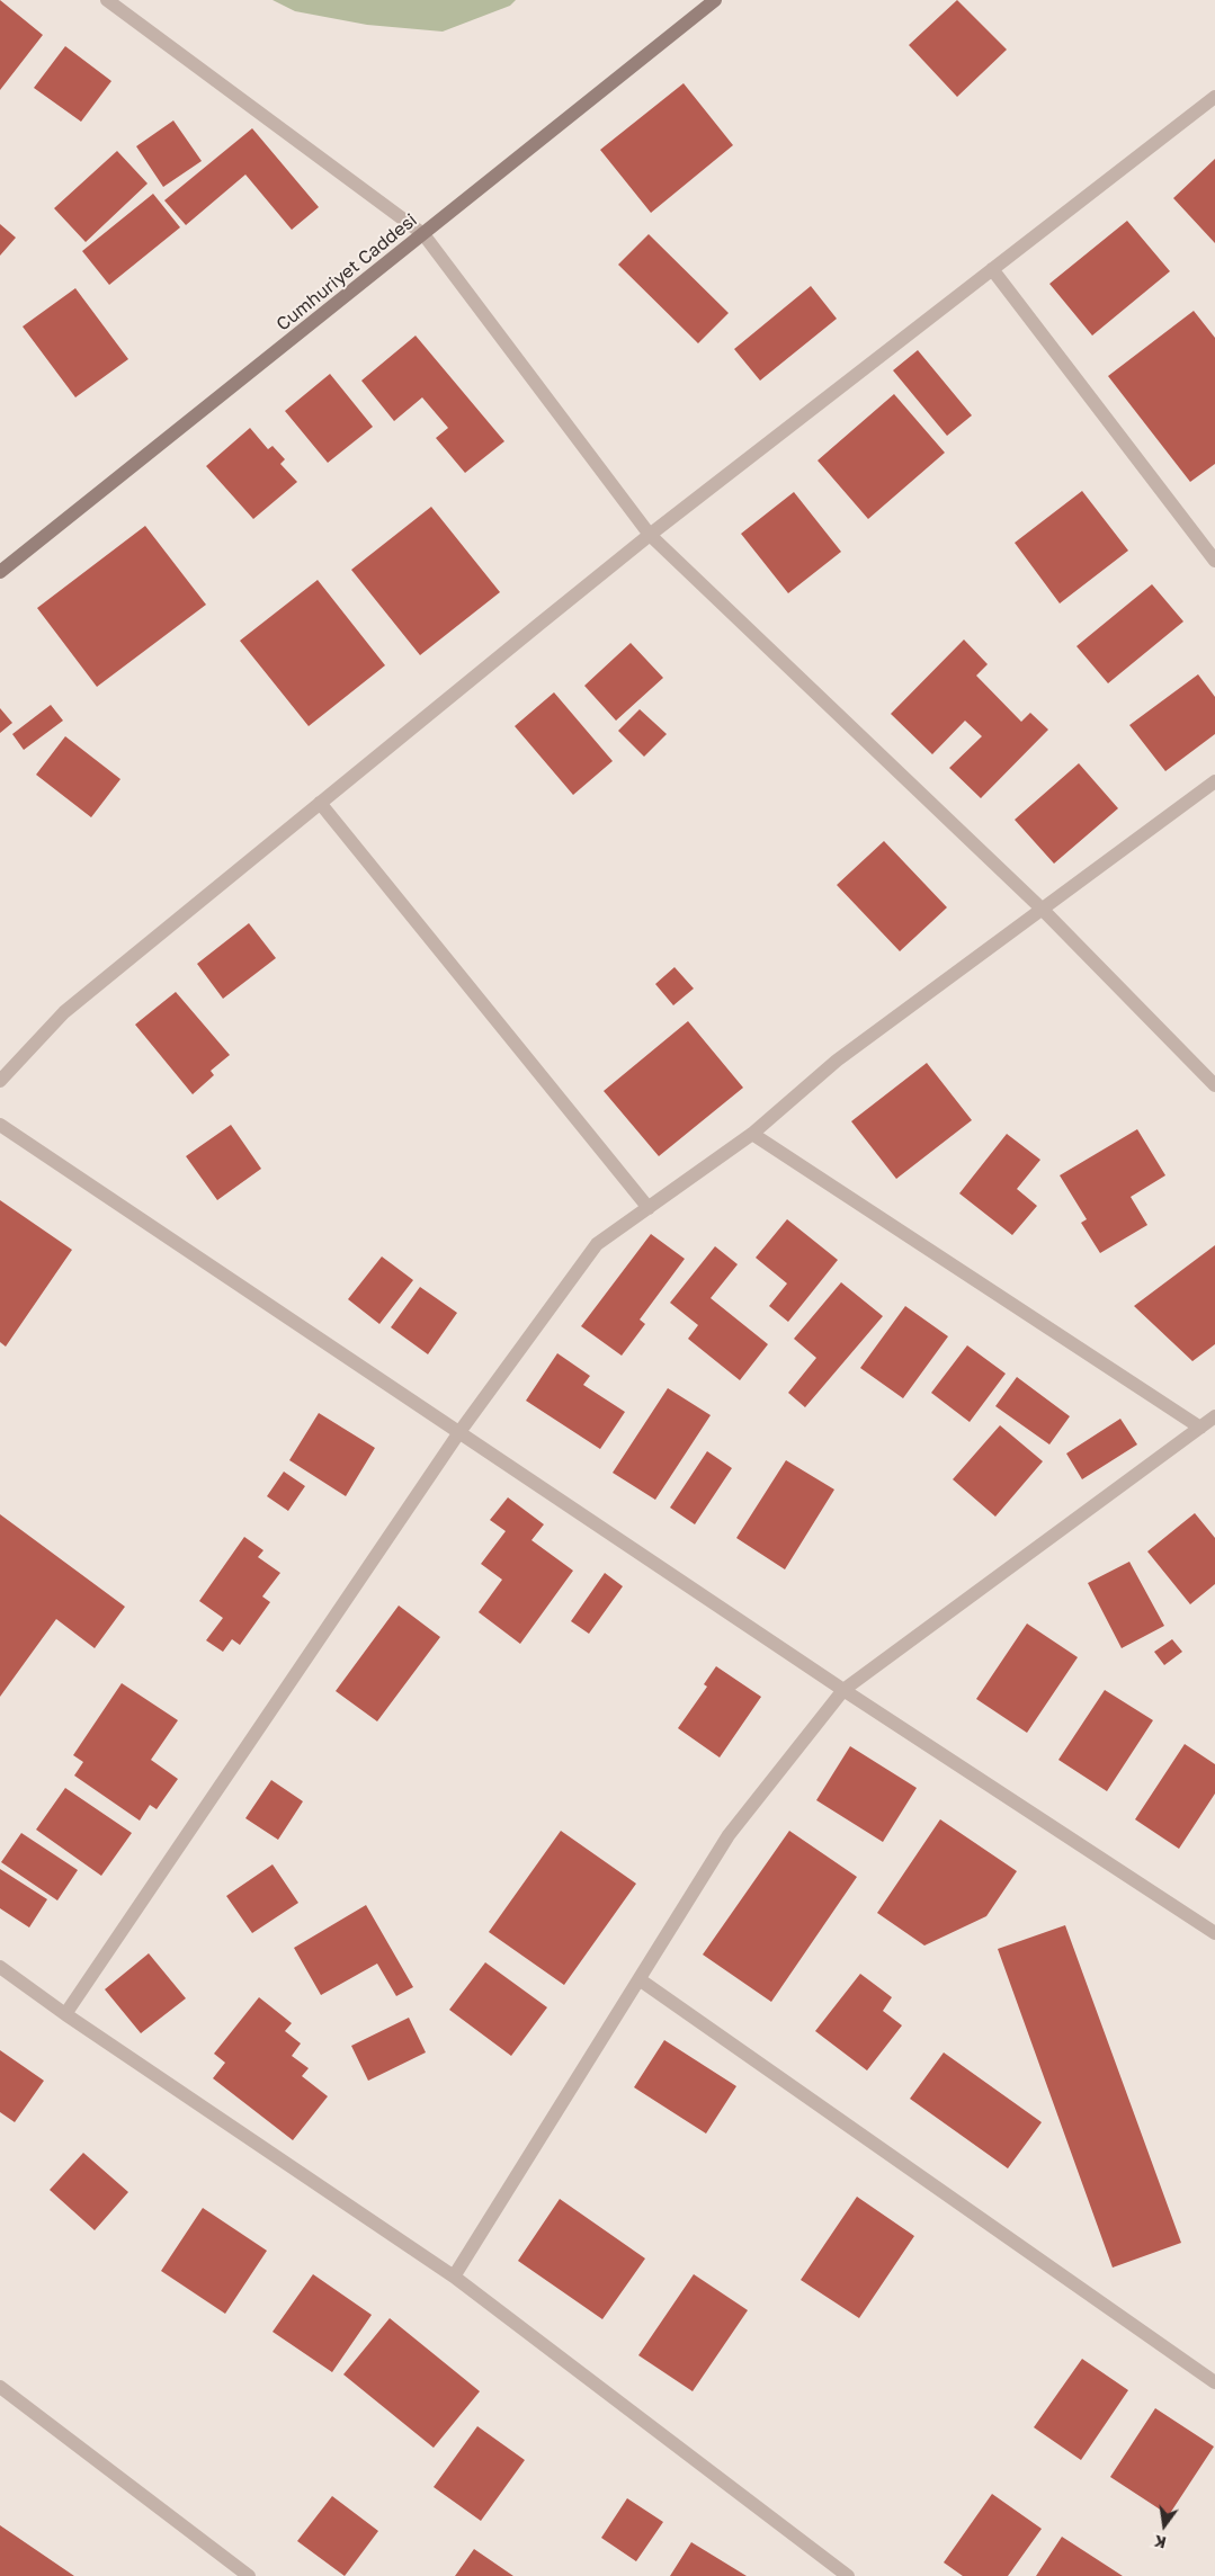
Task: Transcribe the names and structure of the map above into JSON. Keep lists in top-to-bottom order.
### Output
{
  "streets": {
    "main road": ["Cumhuriyet Caddesi"]
  },
  "north": "bottom"
}
